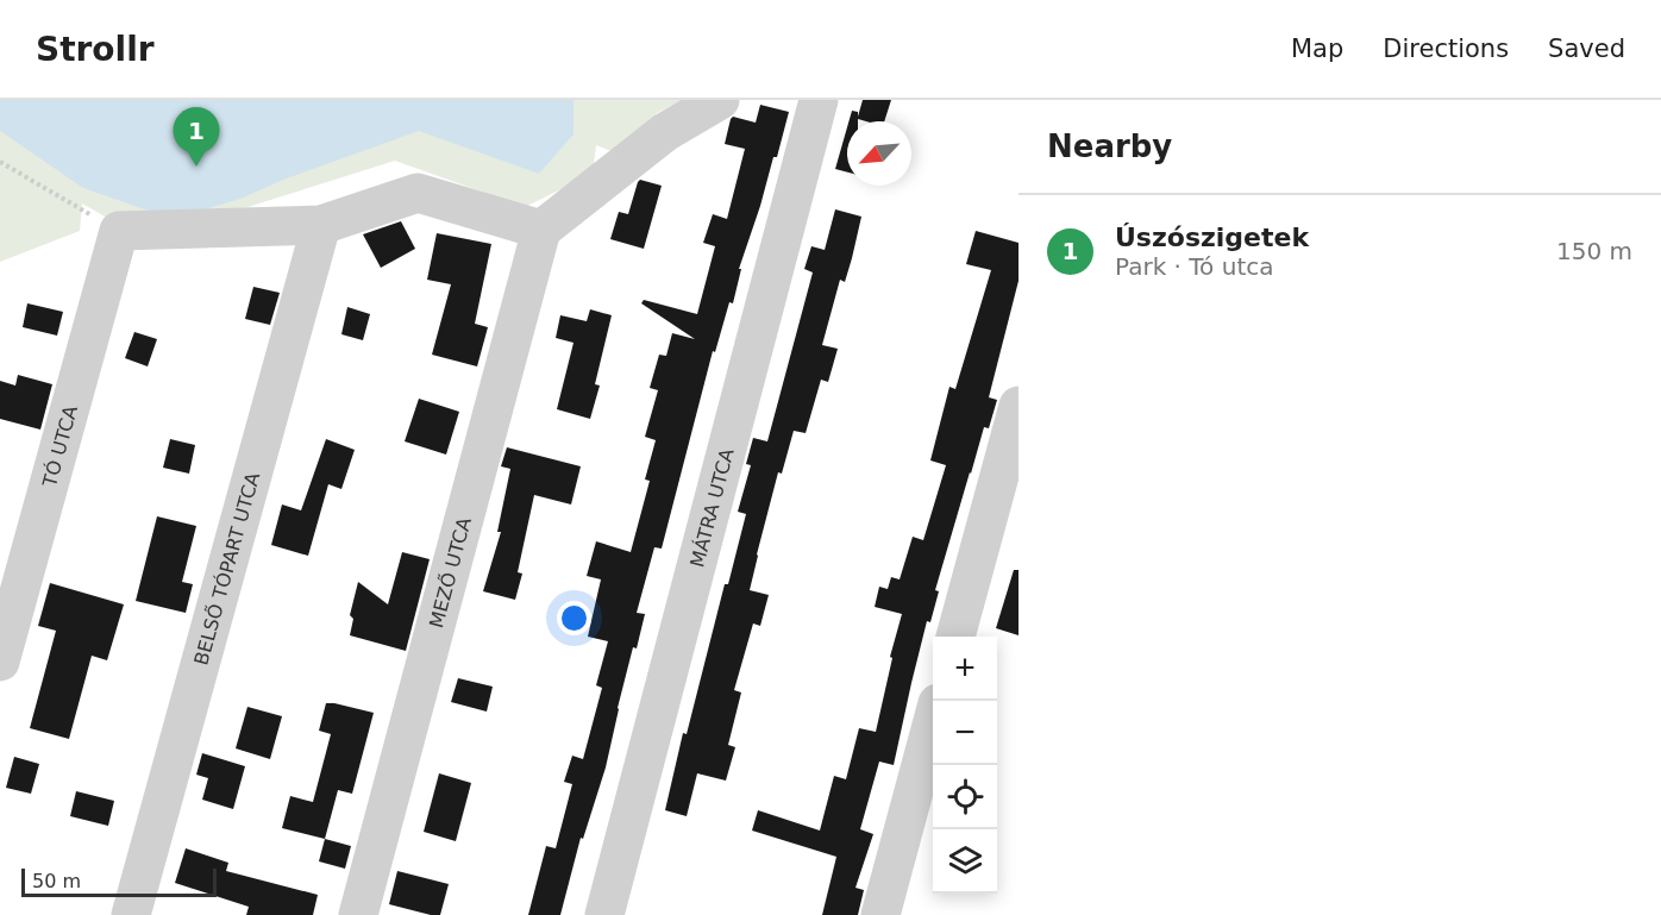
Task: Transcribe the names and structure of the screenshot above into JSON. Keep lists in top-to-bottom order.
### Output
{
  "streets": {
    "street": [
      "TÓ UTCA",
      "MÁTRA UTCA",
      "BELSŐ TÓPART UTCA",
      "MEZŐ UTCA"
    ]
  },
  "scale_bar": "50 m",
  "north": "bottom left",
  "page": {
    "header": "Strollr",
    "nav": ["Map", "Directions", "Saved"],
    "heading": "Nearby",
    "pins": "1",
    "list": [
      {
        "mark": "1",
        "name": "Úszószigetek",
        "note": "Park · Tó utca",
        "value": "150 m"
      }
    ],
    "map_buttons": ["+", "−"],
    "scale": "50 m"
  }
}
